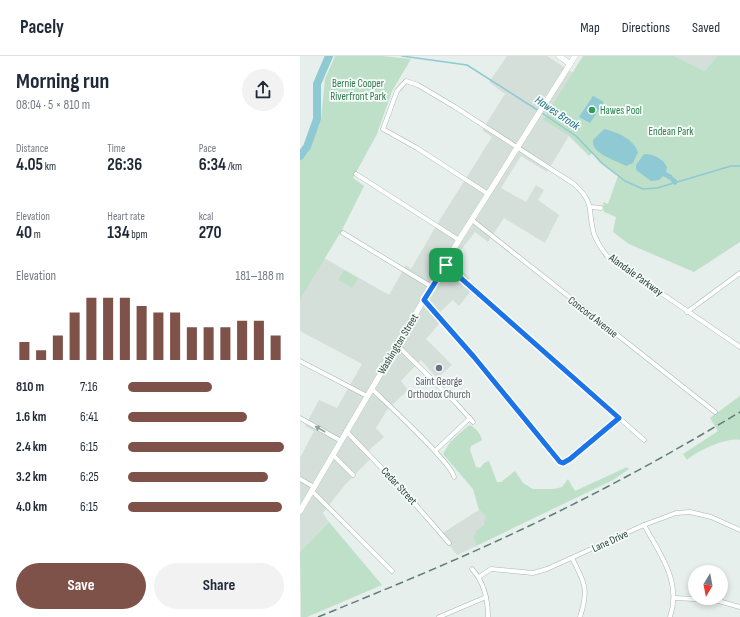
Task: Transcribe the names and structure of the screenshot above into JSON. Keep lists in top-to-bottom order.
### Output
{
  "streets": {
    "main road": ["Washington Street"],
    "street": [
      "Alandale Parkway",
      "Concord Avenue",
      "Cedar Street",
      "Lane Drive"
    ]
  },
  "crossings": [
    ["Alandale Parkway", "Washington Street"],
    ["Concord Avenue", "Washington Street"],
    ["Washington Street", "Cedar Street"]
  ],
  "water": ["Hawes Brook"],
  "parks": ["Bernie Cooper Riverfront Park", "Endean Park"],
  "places": ["Hawes Pool", "Saint George Orthodox Church"],
  "north": "bottom",
  "page": {
    "header": "Pacely",
    "nav": ["Map", "Directions", "Saved"],
    "heading": ["Morning run", "08:04 · 5 × 810 m"],
    "stats": [
      ["Distance", "4.05 km"],
      ["Time", "26:36"],
      ["Pace", "6:34 /km"],
      ["Elevation", "40 m"],
      ["Heart rate", "134 bpm"],
      ["kcal", "270"]
    ],
    "chart": ["Elevation", "181–188 m"],
    "list": [
      {
        "name": "810 m",
        "note": "7:16"
      },
      {
        "name": "1.6 km",
        "note": "6:41"
      },
      {
        "name": "2.4 km",
        "note": "6:15"
      },
      {
        "name": "3.2 km",
        "note": "6:25"
      },
      {
        "name": "4.0 km",
        "note": "6:15"
      }
    ],
    "buttons": ["Save", "Share"]
  }
}
